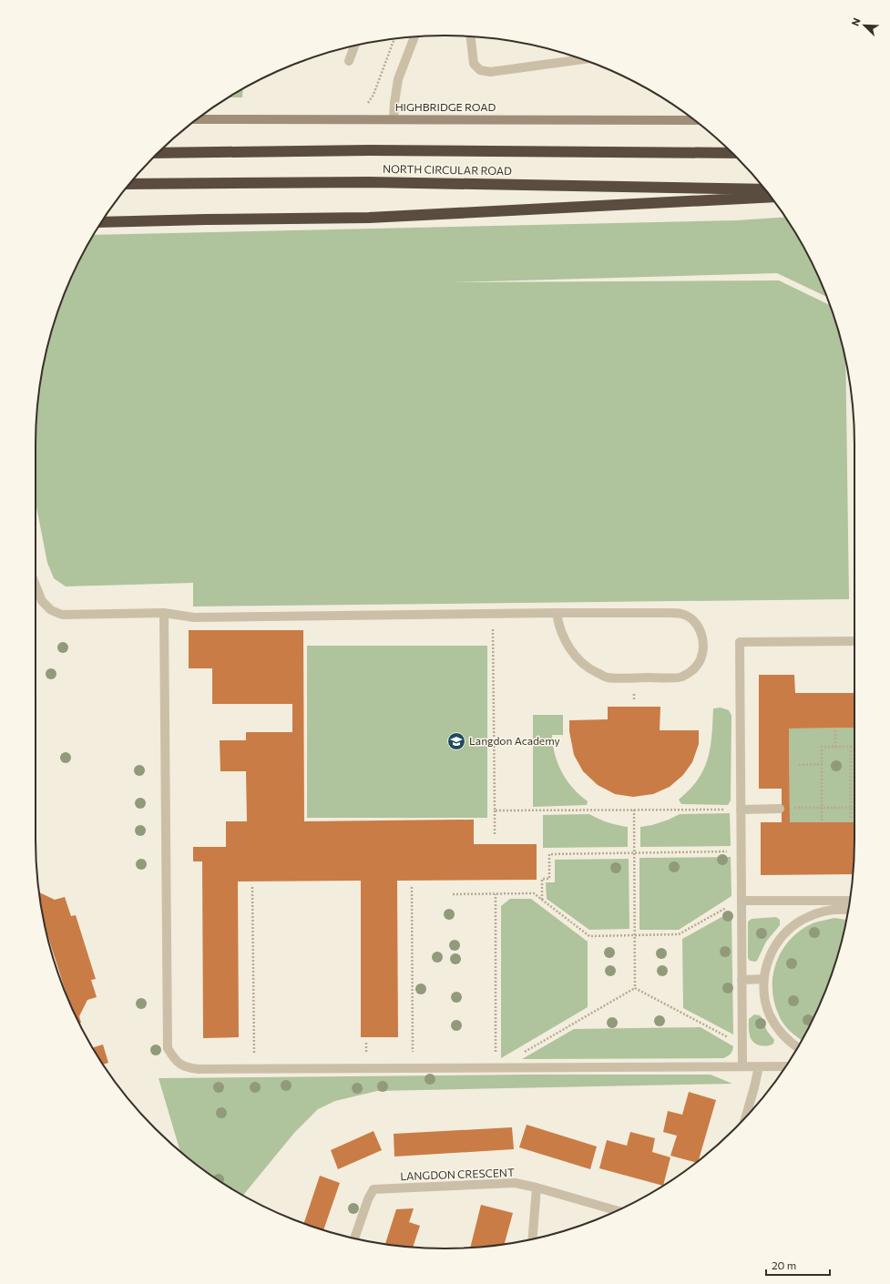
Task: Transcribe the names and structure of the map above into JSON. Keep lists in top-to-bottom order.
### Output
{
  "streets": {
    "highway": ["NORTH CIRCULAR ROAD"],
    "street": ["HIGHBRIDGE ROAD", "LANGDON CRESCENT"]
  },
  "places": {
    "school or university": ["Langdon Academy"]
  },
  "scale_bar": "20 m",
  "north": "top left"
}
